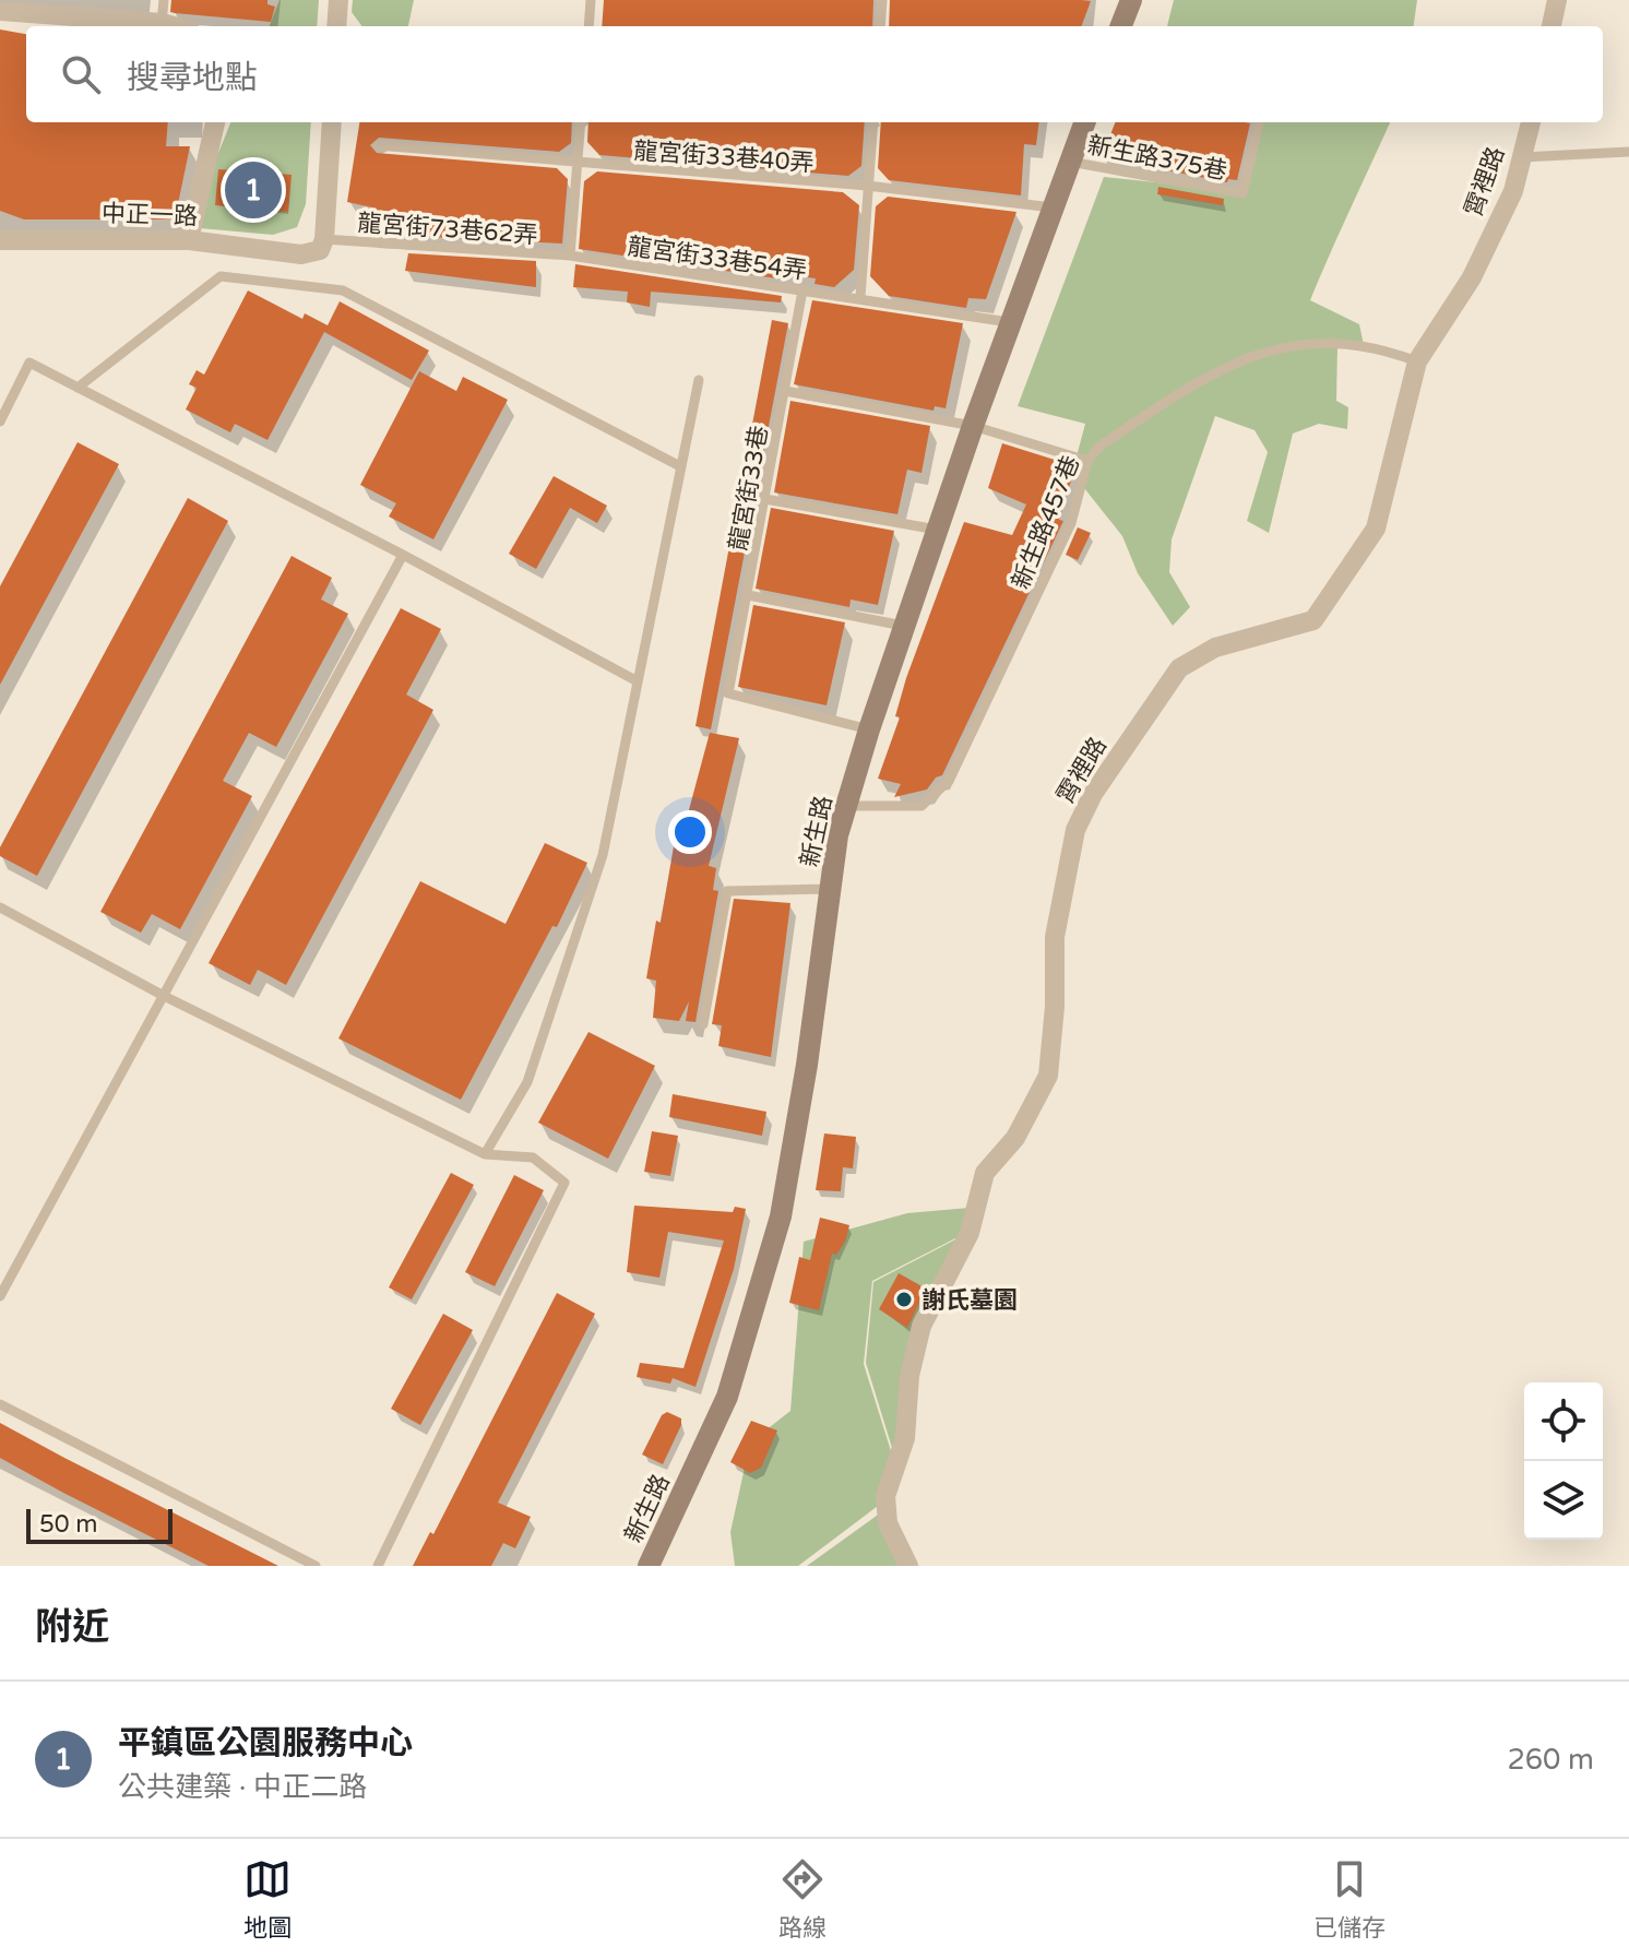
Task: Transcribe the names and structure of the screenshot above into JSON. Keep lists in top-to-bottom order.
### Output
{
  "streets": {
    "street": ["霄裡路", "中正一路", "新生路"],
    "lane": [
      "龍宮街33巷40弄",
      "新生路375巷",
      "龍宮街73巷62弄",
      "龍宮街33巷54弄",
      "龍宮街33巷",
      "新生路457巷"
    ]
  },
  "crossings": [
    ["龍宮街33巷40弄", "新生路"],
    ["新生路375巷", "新生路"],
    ["霄裡路", "新生路457巷"],
    ["中正一路", "龍宮街73巷62弄"],
    ["龍宮街73巷62弄", "龍宮街33巷54弄"],
    ["龍宮街33巷54弄", "龍宮街33巷"],
    ["龍宮街33巷54弄", "新生路"],
    ["龍宮街33巷", "新生路"],
    ["新生路457巷", "新生路"]
  ],
  "places": ["謝氏墓園"],
  "scale_bar": "50 m",
  "page": {
    "search": "搜尋地點",
    "pins": "1",
    "scale": "50 m",
    "heading": "附近",
    "list": [
      {
        "mark": "1",
        "name": "平鎮區公園服務中心",
        "note": "公共建築 · 中正二路",
        "value": "260 m"
      }
    ],
    "nav": ["地圖", "路線", "已儲存"]
  }
}
